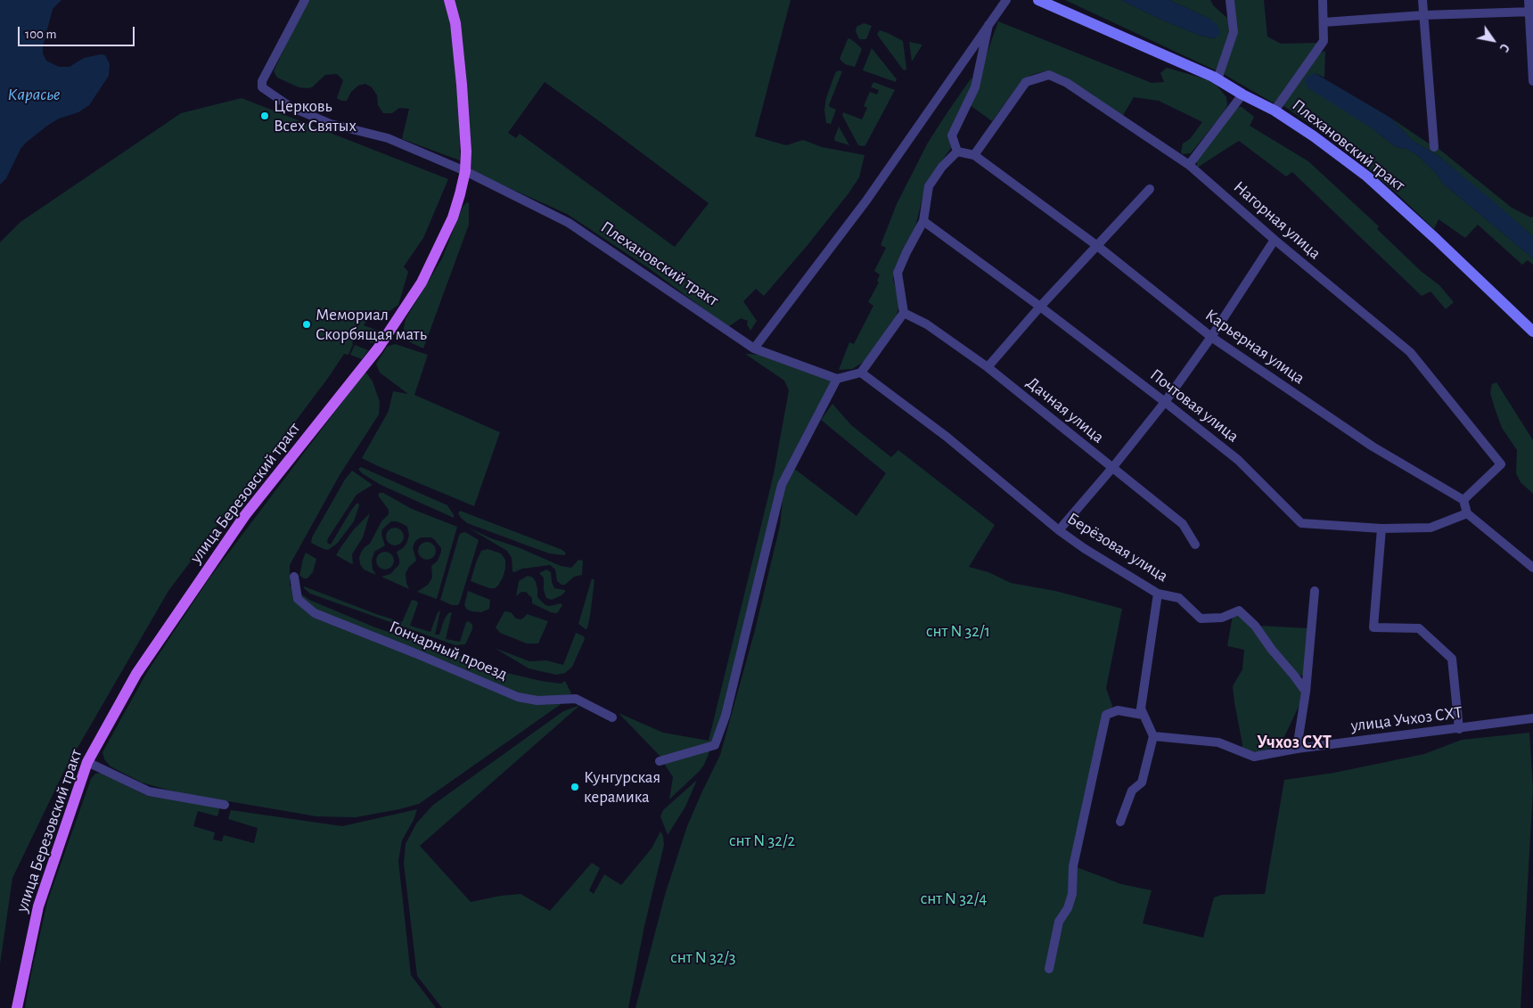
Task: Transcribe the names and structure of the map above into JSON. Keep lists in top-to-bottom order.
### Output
{
  "streets": {
    "main road": ["улица Березовский тракт"],
    "street": [
      "Плехановский тракт",
      "Нагорная улица",
      "Карьерная улица",
      "Почтовая улица",
      "Дачная улица",
      "Берёзовая улица",
      "Гончарный проезд",
      "улица Учхоз СХТ"
    ]
  },
  "crossings": [
    ["Плехановский тракт", "улица Березовский тракт"],
    ["Нагорная улица", "Карьерная улица"]
  ],
  "districts": ["Учхоз СХТ"],
  "water": ["Карасье"],
  "parks": [
    "снт N 32/1",
    "снт N 32/2",
    "снт N 32/4",
    "снт N 32/3"
  ],
  "places": ["Церковь Всех Святых", "Мемориал Скорбящая мать", "Кунгурская керамика"],
  "scale_bar": "100 m",
  "north": "bottom right"
}
